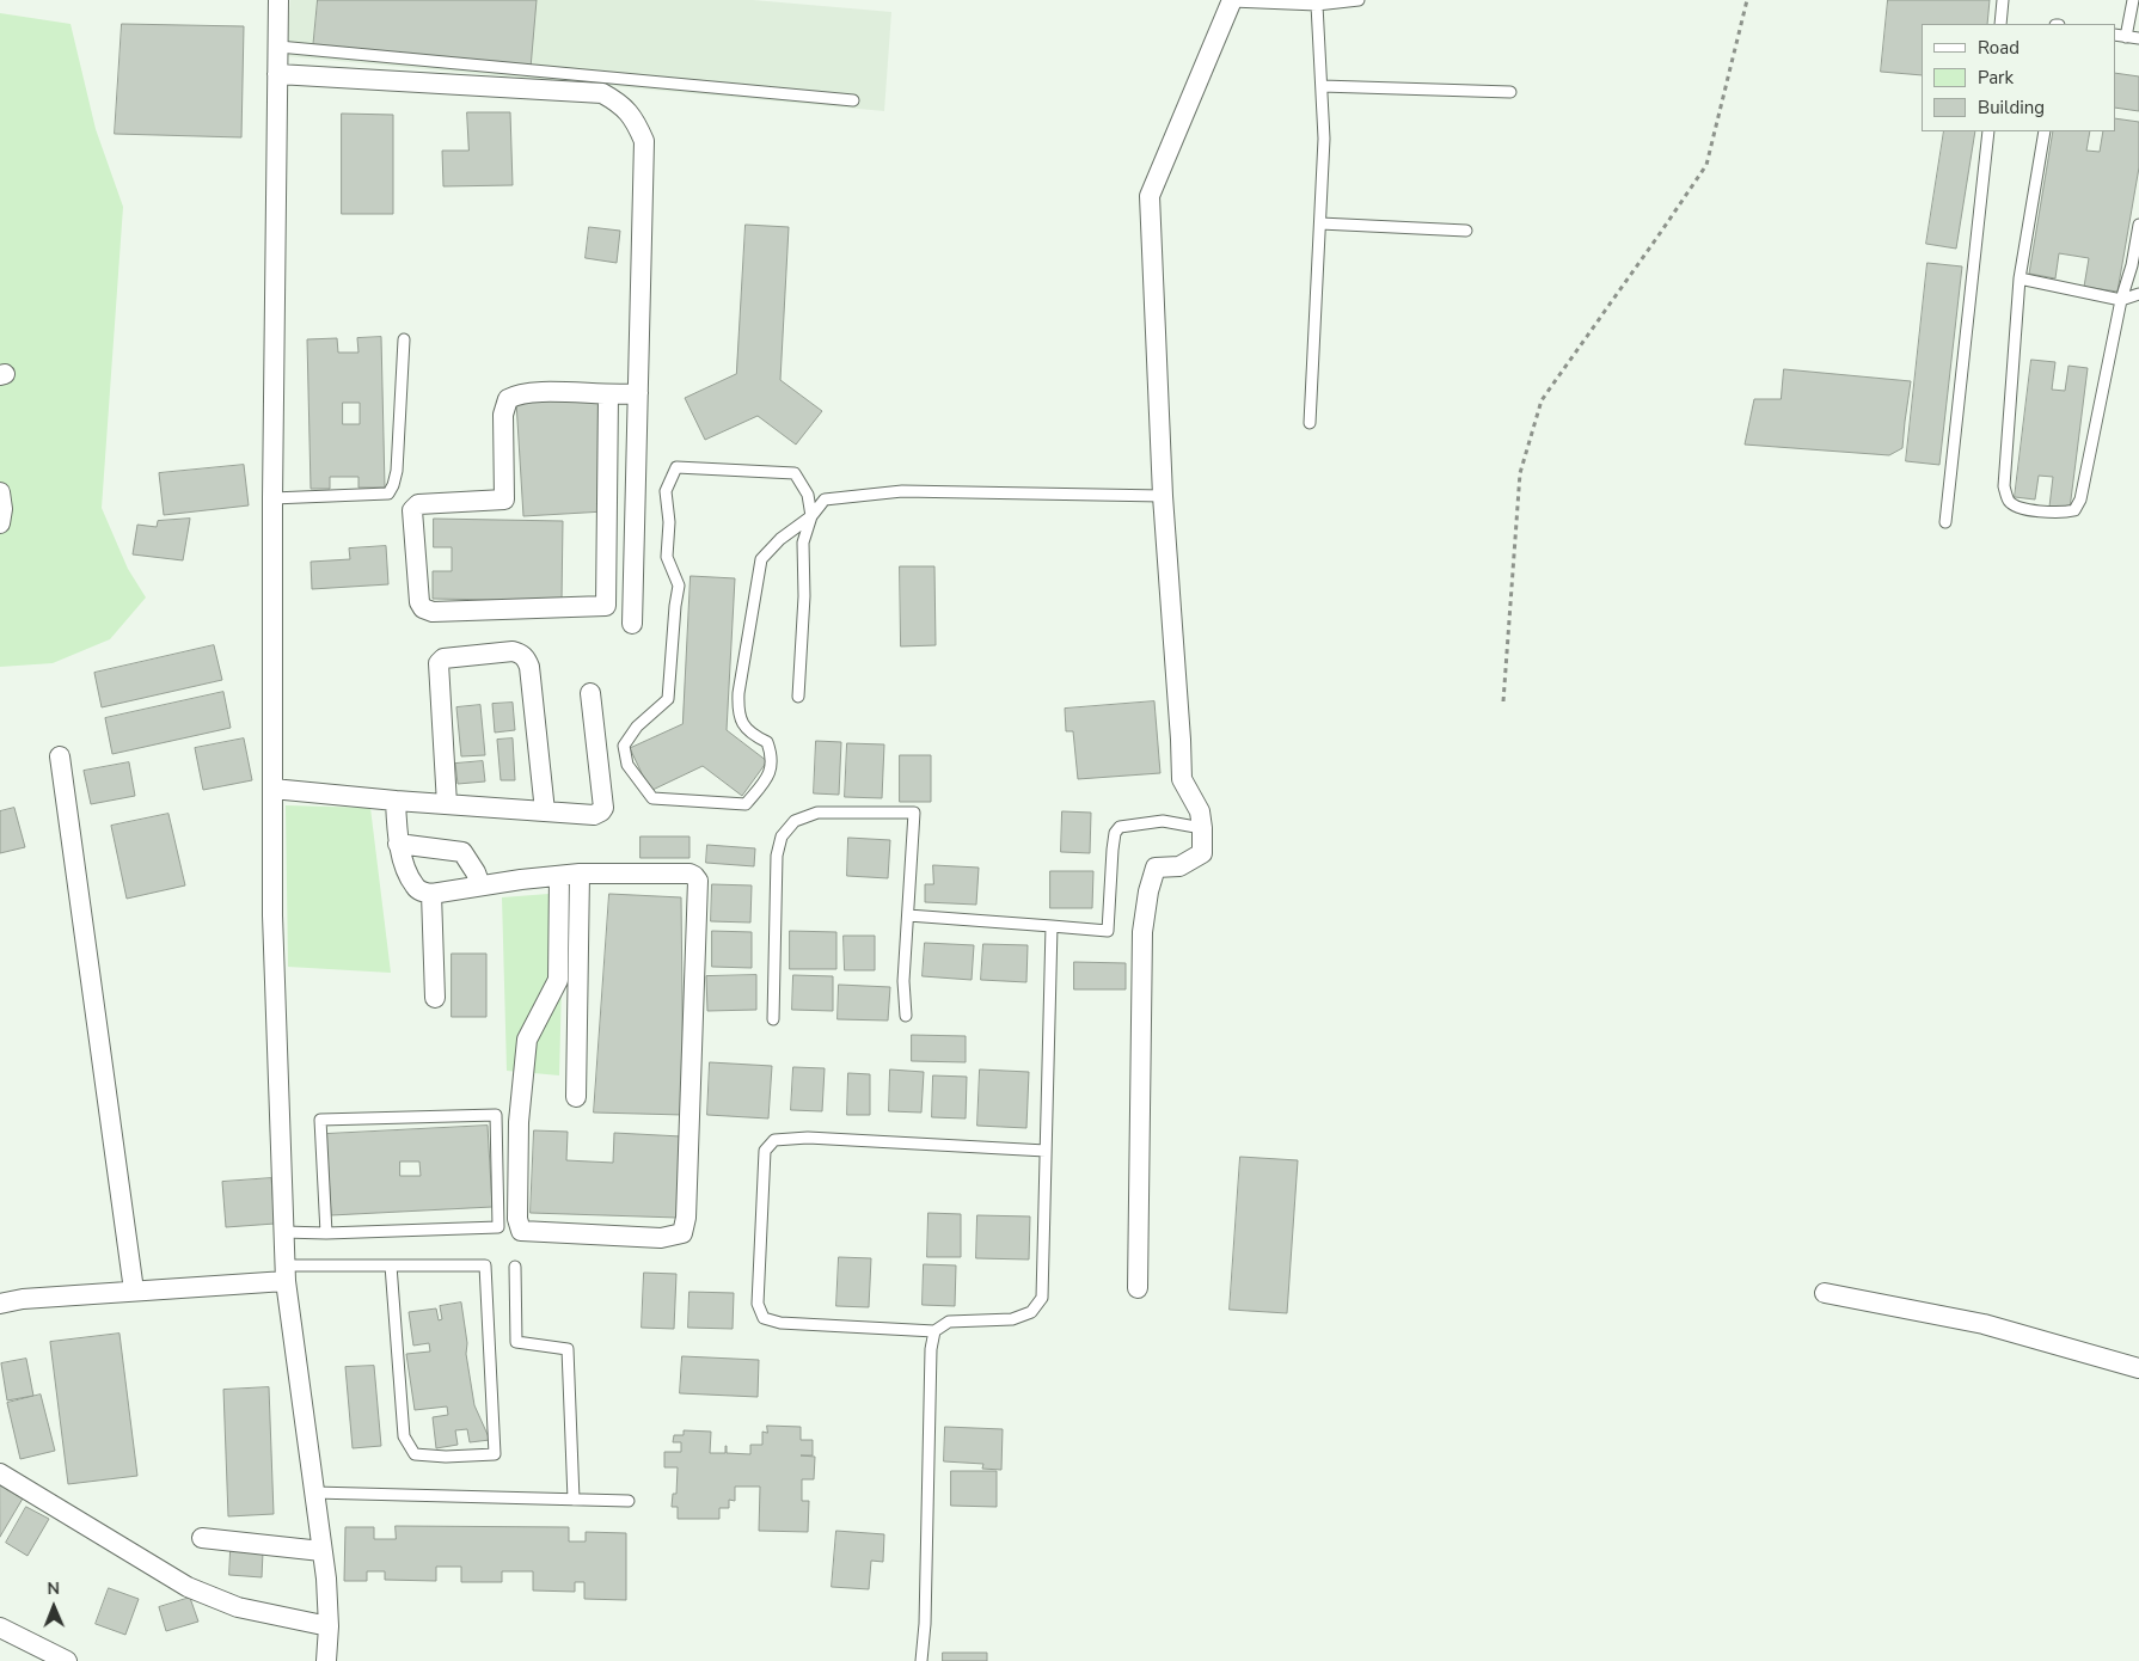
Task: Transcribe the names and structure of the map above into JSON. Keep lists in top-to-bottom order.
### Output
{
  "legend": ["Road", "Park", "Building"],
  "north": "top"
}
